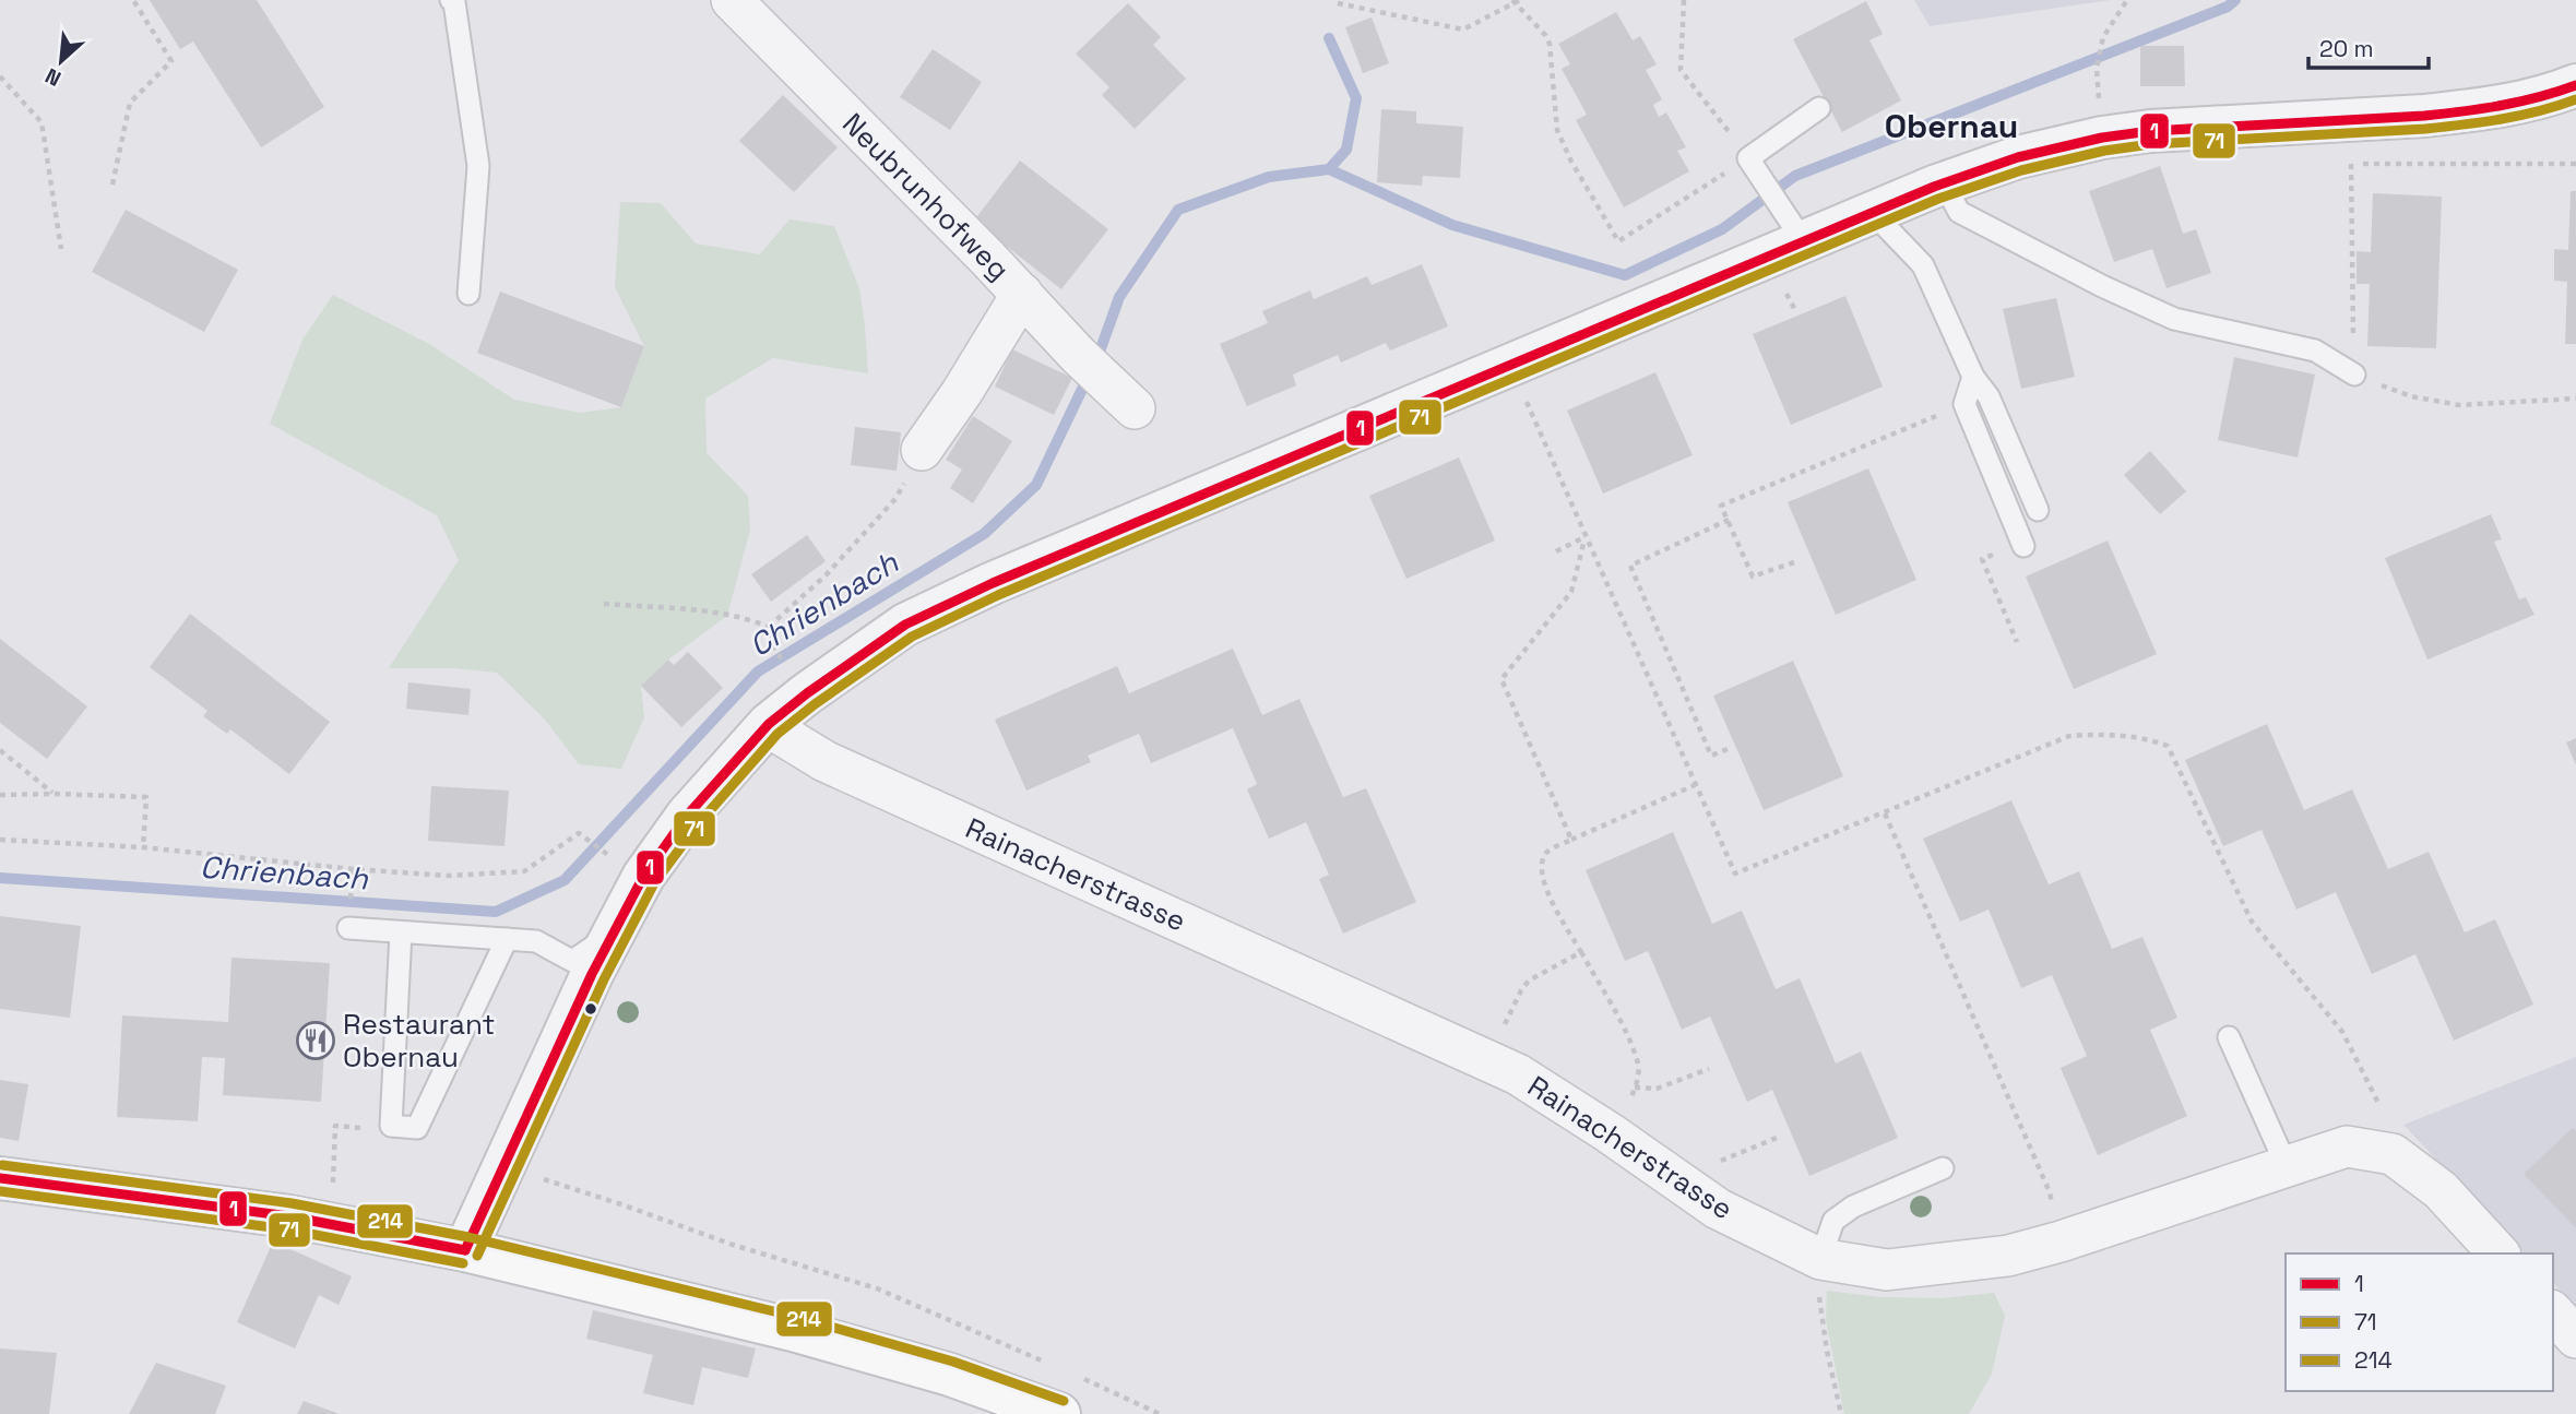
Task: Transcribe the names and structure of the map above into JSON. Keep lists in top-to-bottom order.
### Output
{
  "streets": {
    "street": ["Neubrunhofweg", "Rainacherstrasse"]
  },
  "districts": ["Obernau"],
  "water": ["Chrienbach"],
  "places": {
    "restaurant": ["Restaurant Obernau"]
  },
  "lines": ["transit line 1", "transit line 71", "transit line 214"],
  "legend": ["1", "71", "214"],
  "scale_bar": "20 m",
  "north": "bottom left"
}
